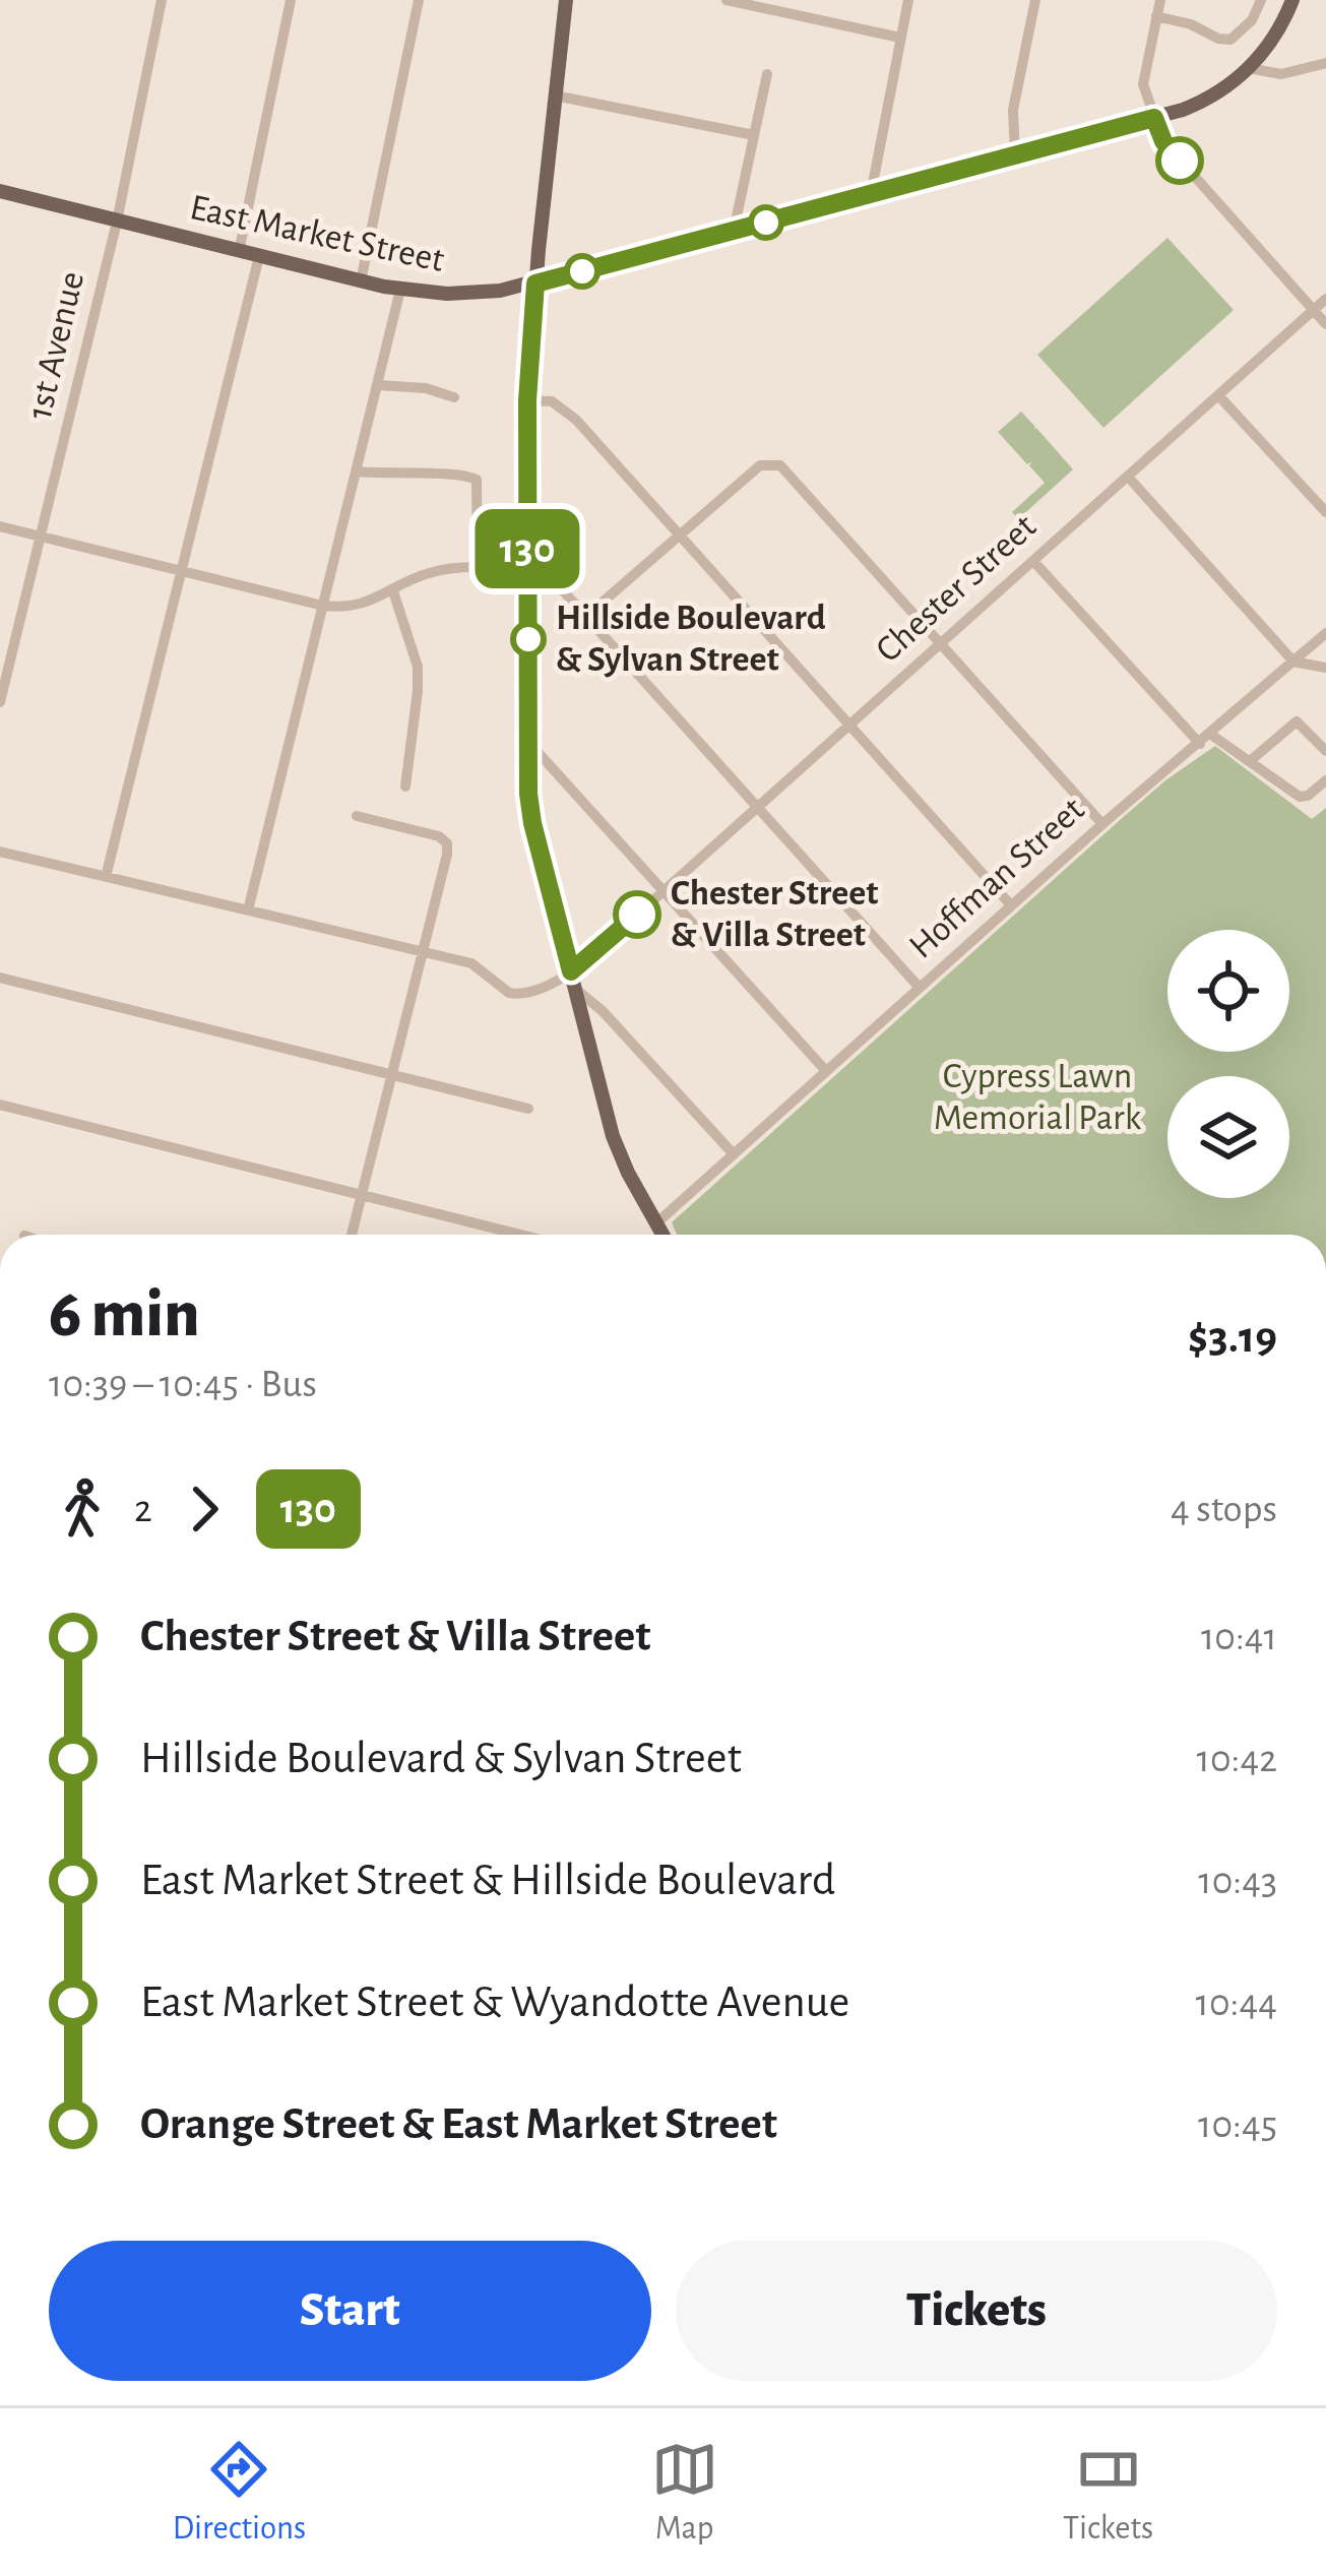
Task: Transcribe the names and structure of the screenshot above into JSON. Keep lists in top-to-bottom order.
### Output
{
  "streets": {
    "main road": ["East Market Street"],
    "street": ["1st Avenue", "Chester Street", "Hoffman Street"]
  },
  "crossings": [
    ["East Market Street", "1st Avenue"]
  ],
  "parks": ["Cypress Lawn Memorial Park"],
  "places": ["Hillside Boulevard & Sylvan Street", "Chester Street & Villa Street"],
  "lines": ["bus line 130"],
  "page": {
    "on_map": "130",
    "heading": ["6 min", "10:39 – 10:45 · Bus", "$3.19"],
    "legs": ["2", "130", "4 stops"],
    "list": [
      {
        "name": "Chester Street & Villa Street",
        "value": "10:41"
      },
      {
        "name": "Hillside Boulevard & Sylvan Street",
        "value": "10:42"
      },
      {
        "name": "East Market Street & Hillside Boulevard",
        "value": "10:43"
      },
      {
        "name": "East Market Street & Wyandotte Avenue",
        "value": "10:44"
      },
      {
        "name": "Orange Street & East Market Street",
        "value": "10:45"
      }
    ],
    "buttons": ["Start", "Tickets"],
    "tabs": ["Directions", "Map", "Tickets"]
  }
}
